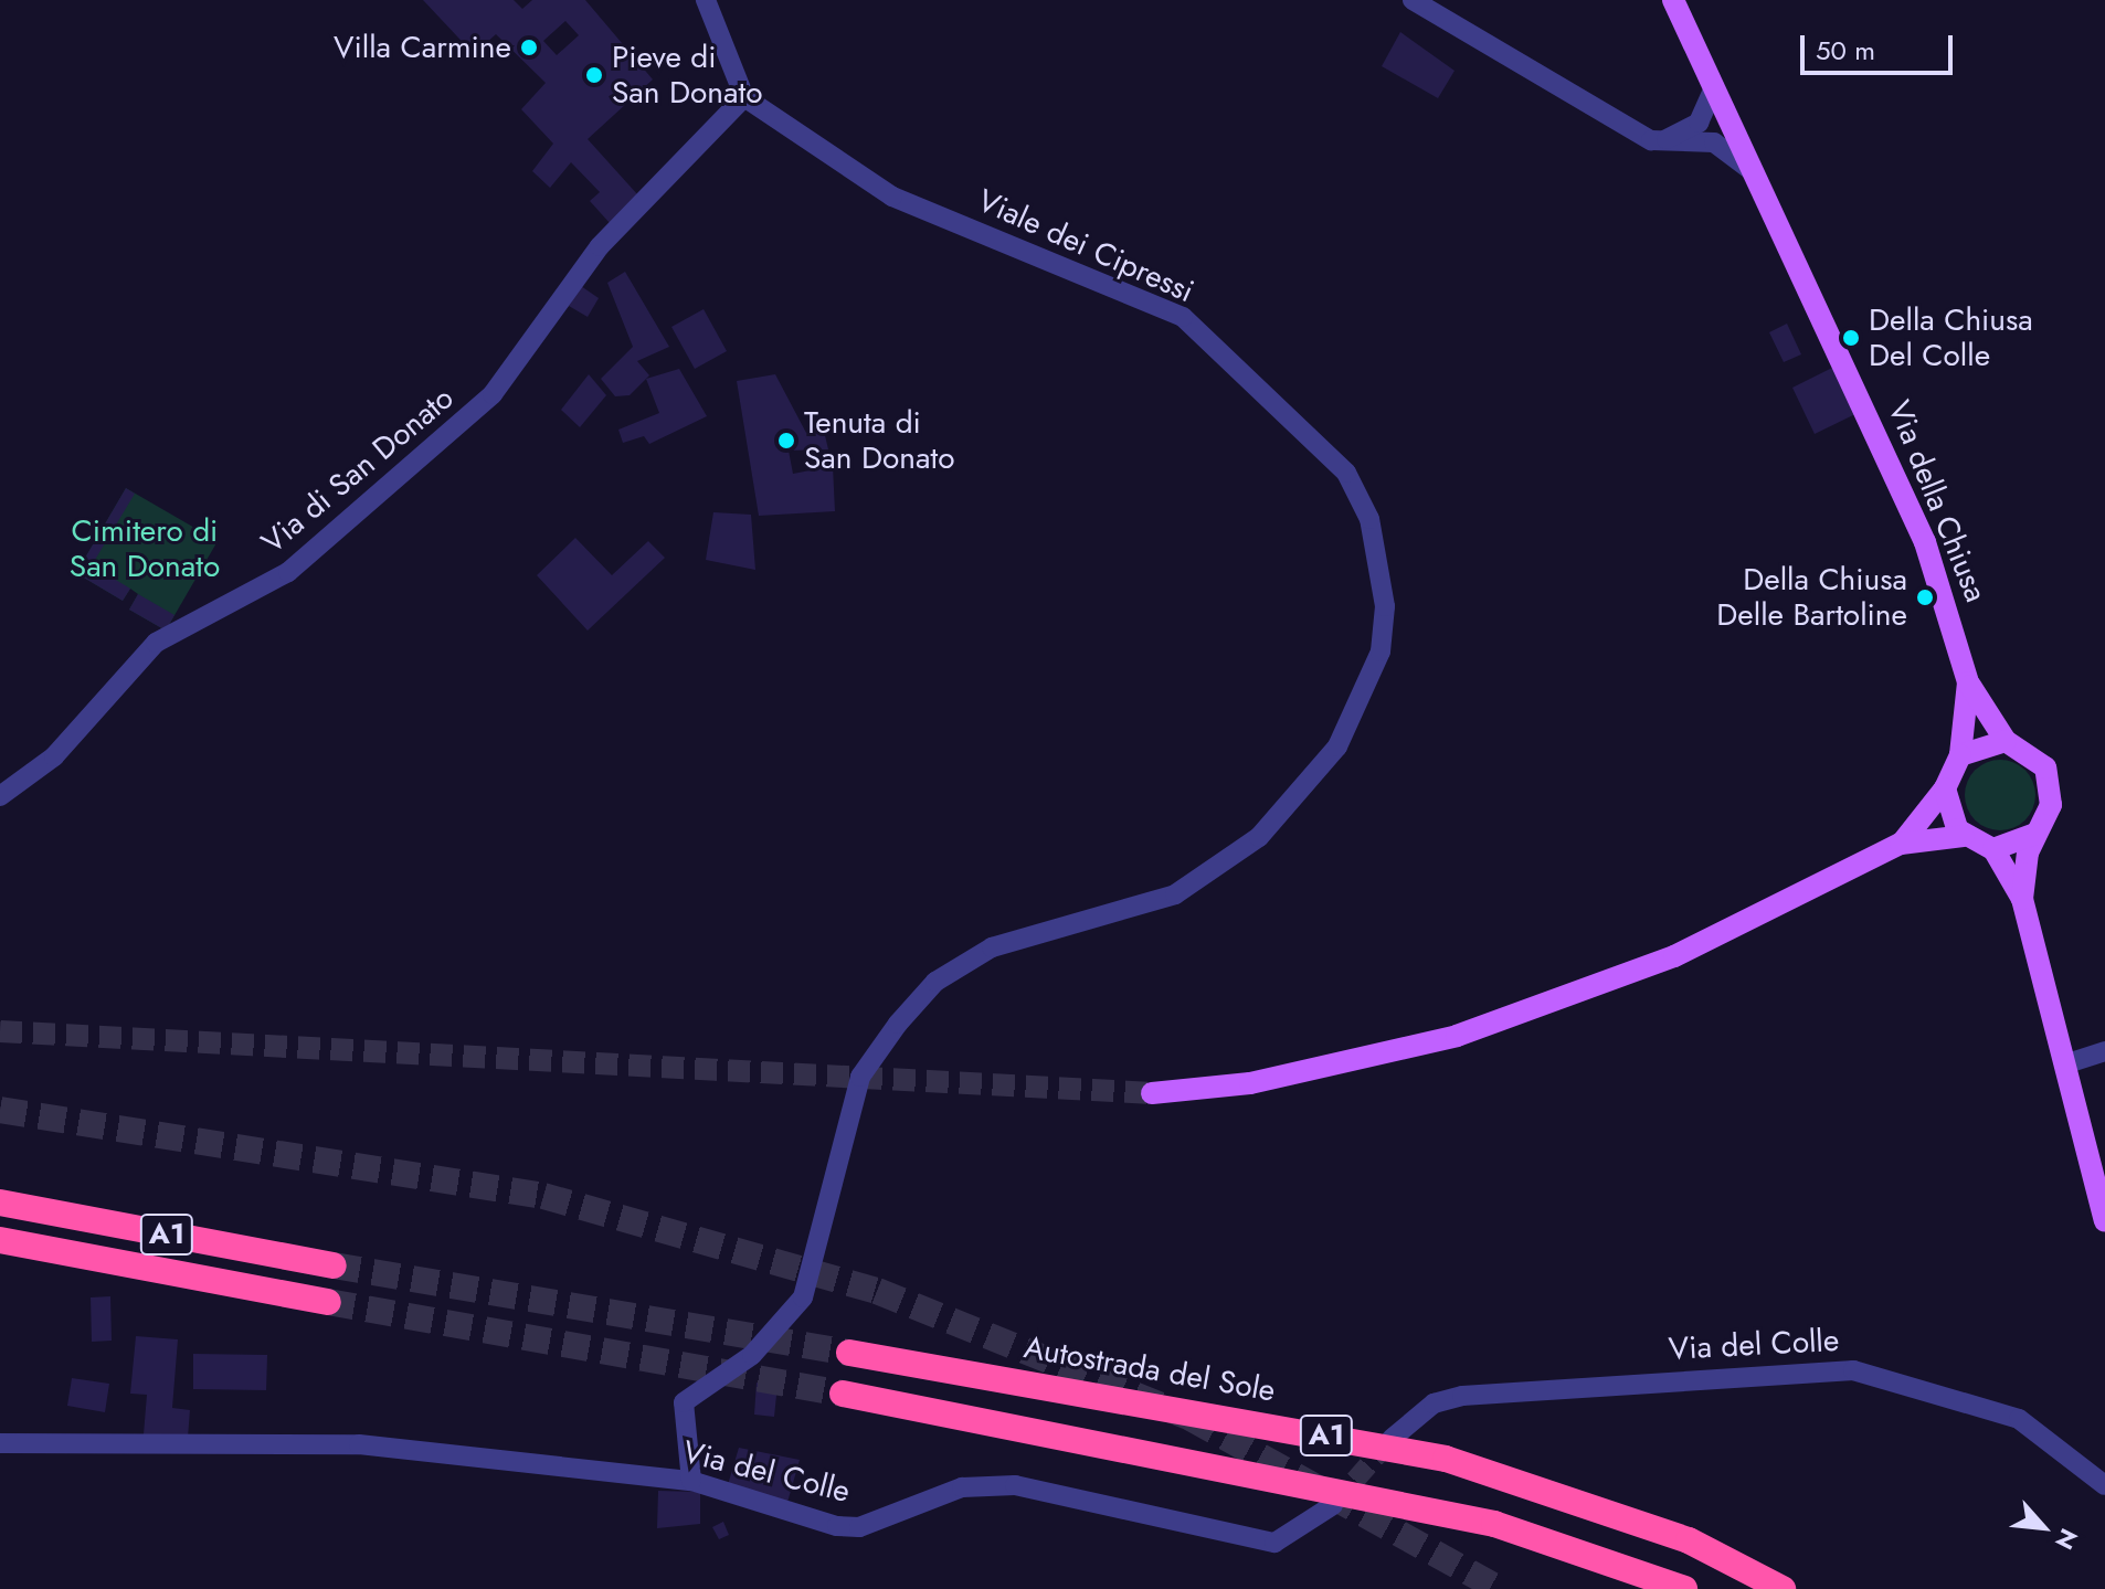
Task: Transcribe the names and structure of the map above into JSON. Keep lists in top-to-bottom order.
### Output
{
  "streets": {
    "highway": ["A1", "Autostrada del Sole"],
    "main road": ["Via della Chiusa"],
    "street": ["Viale dei Cipressi", "Via di San Donato", "Via del Colle"]
  },
  "crossings": [
    ["Viale dei Cipressi", "Via di San Donato"],
    ["Viale dei Cipressi", "Via del Colle"]
  ],
  "parks": ["Cimitero di San Donato"],
  "places": [
    "Villa Carmine",
    "Pieve di San Donato",
    "Della Chiusa Del Colle",
    "Tenuta di San Donato",
    "Della Chiusa Delle Bartoline"
  ],
  "scale_bar": "50 m",
  "north": "bottom right"
}
